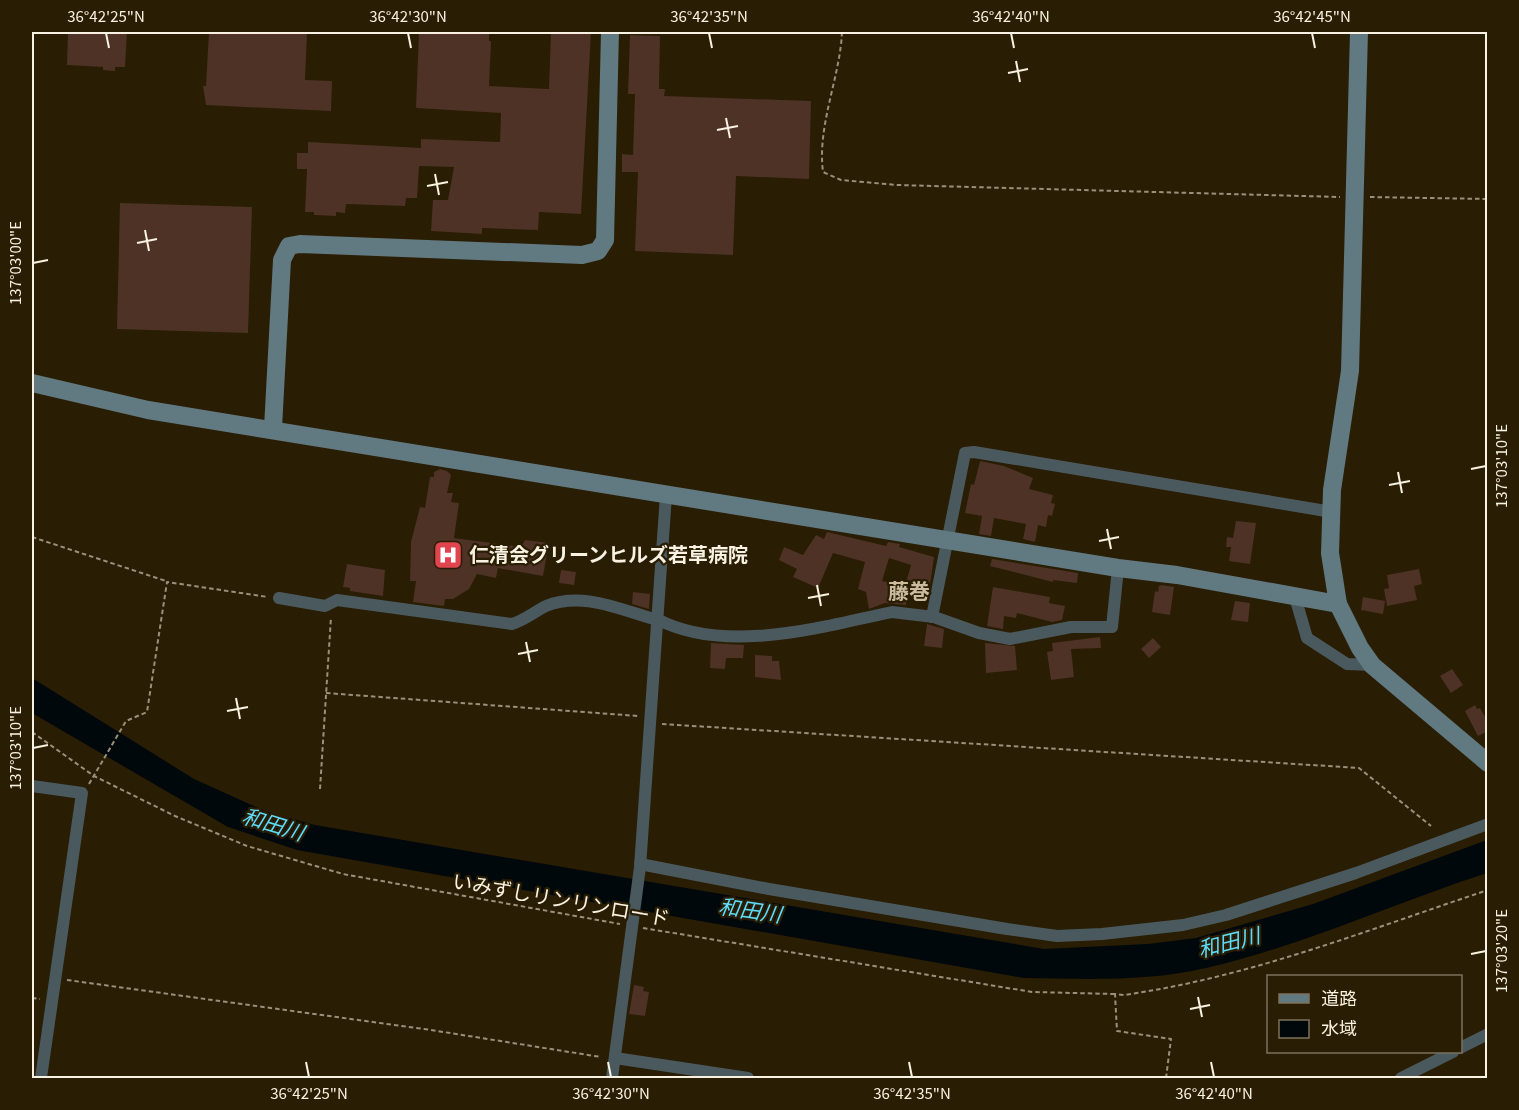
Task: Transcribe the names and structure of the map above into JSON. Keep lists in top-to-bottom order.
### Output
{
  "streets": {
    "path": ["いみずしリンリンロード"]
  },
  "districts": ["藤巻"],
  "water": ["和田川"],
  "places": {
    "hospital": ["仁清会グリーンヒルズ若草病院"]
  },
  "legend": ["道路", "水域"],
  "coordinates": [
    "36°42'25\"N",
    "36°42'30\"N",
    "36°42'35\"N",
    "36°42'40\"N",
    "36°42'45\"N",
    "137°03'00\"E",
    "137°03'10\"E",
    "137°03'20\"E"
  ]
}
